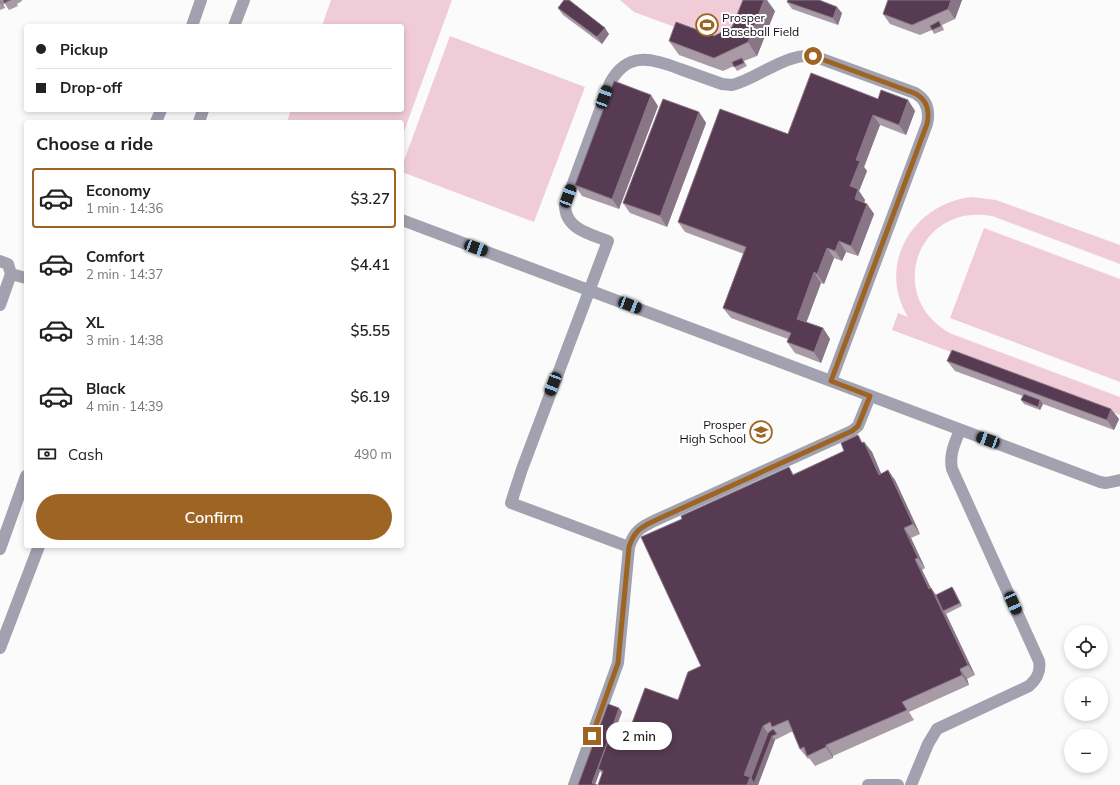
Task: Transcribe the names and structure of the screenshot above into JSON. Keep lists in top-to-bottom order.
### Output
{
  "places": {
    "sports": ["Prosper Baseball Field"],
    "school or university": ["Prosper High School"]
  },
  "page": {
    "banner": ["Pickup", "Drop-off"],
    "heading": "Choose a ride",
    "list": [
      {
        "name": "Economy",
        "note": "1 min · 14:36",
        "value": "$3.27"
      },
      {
        "name": "Comfort",
        "note": "2 min · 14:37",
        "value": "$4.41"
      },
      {
        "name": "XL",
        "note": "3 min · 14:38",
        "value": "$5.55"
      },
      {
        "name": "Black",
        "note": "4 min · 14:39",
        "value": "$6.19"
      }
    ],
    "pay": ["Cash", "490 m"],
    "buttons": "Confirm",
    "map_buttons": ["+", "−"],
    "bubble": "2 min"
  }
}
